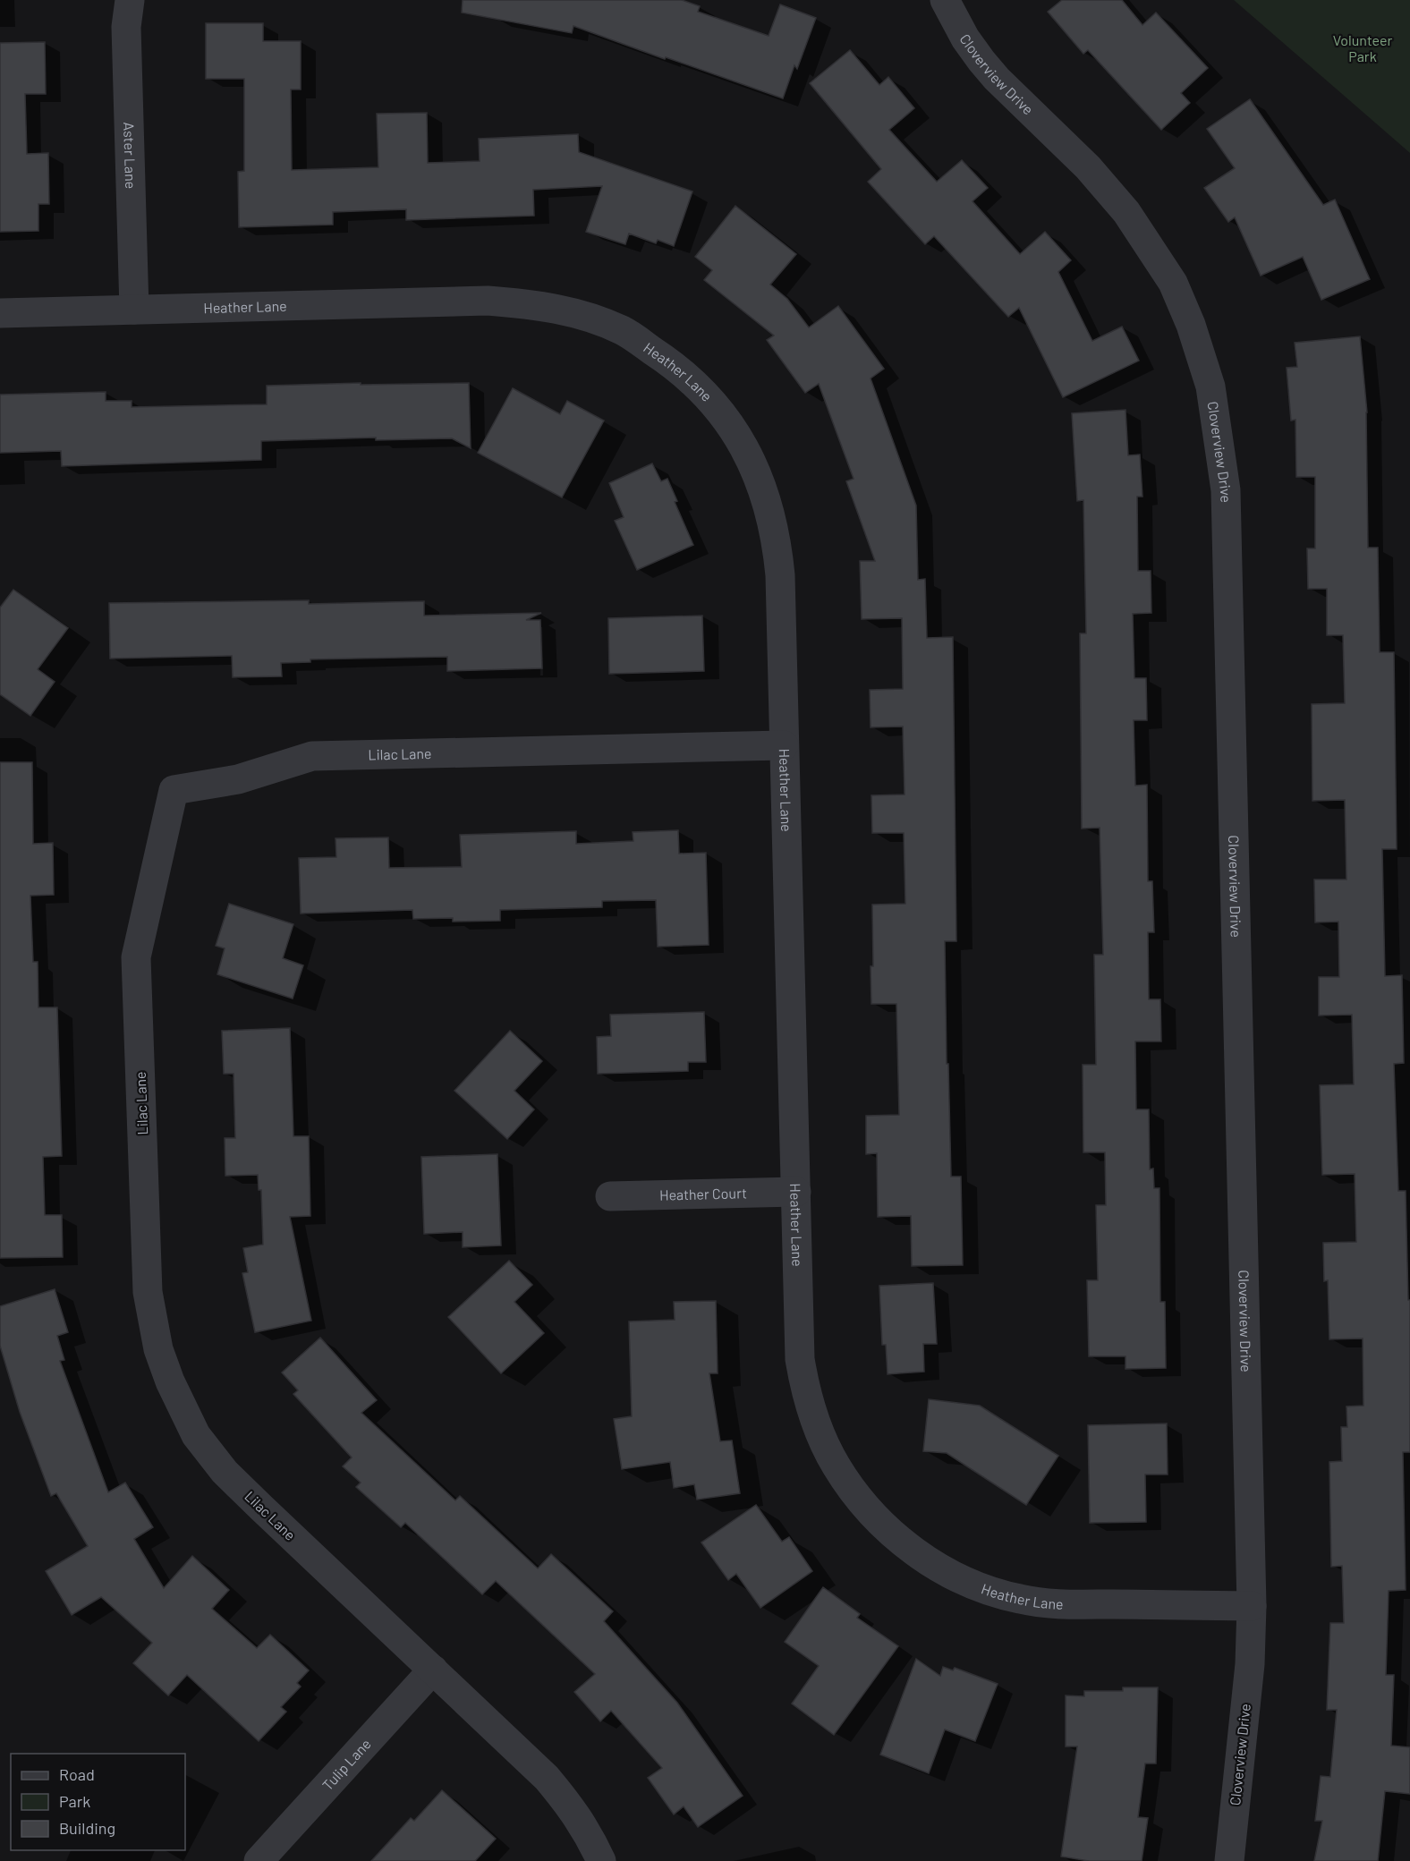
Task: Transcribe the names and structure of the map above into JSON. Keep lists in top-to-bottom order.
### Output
{
  "streets": {
    "street": [
      "Cloverview Drive",
      "Aster Lane",
      "Heather Lane",
      "Lilac Lane",
      "Heather Court",
      "Tulip Lane"
    ]
  },
  "crossings": [
    ["Cloverview Drive", "Heather Lane"],
    ["Aster Lane", "Heather Lane"],
    ["Heather Lane", "Lilac Lane"],
    ["Heather Lane", "Heather Court"],
    ["Lilac Lane", "Tulip Lane"]
  ],
  "parks": ["Volunteer Park"],
  "legend": ["Road", "Park", "Building"]
}
